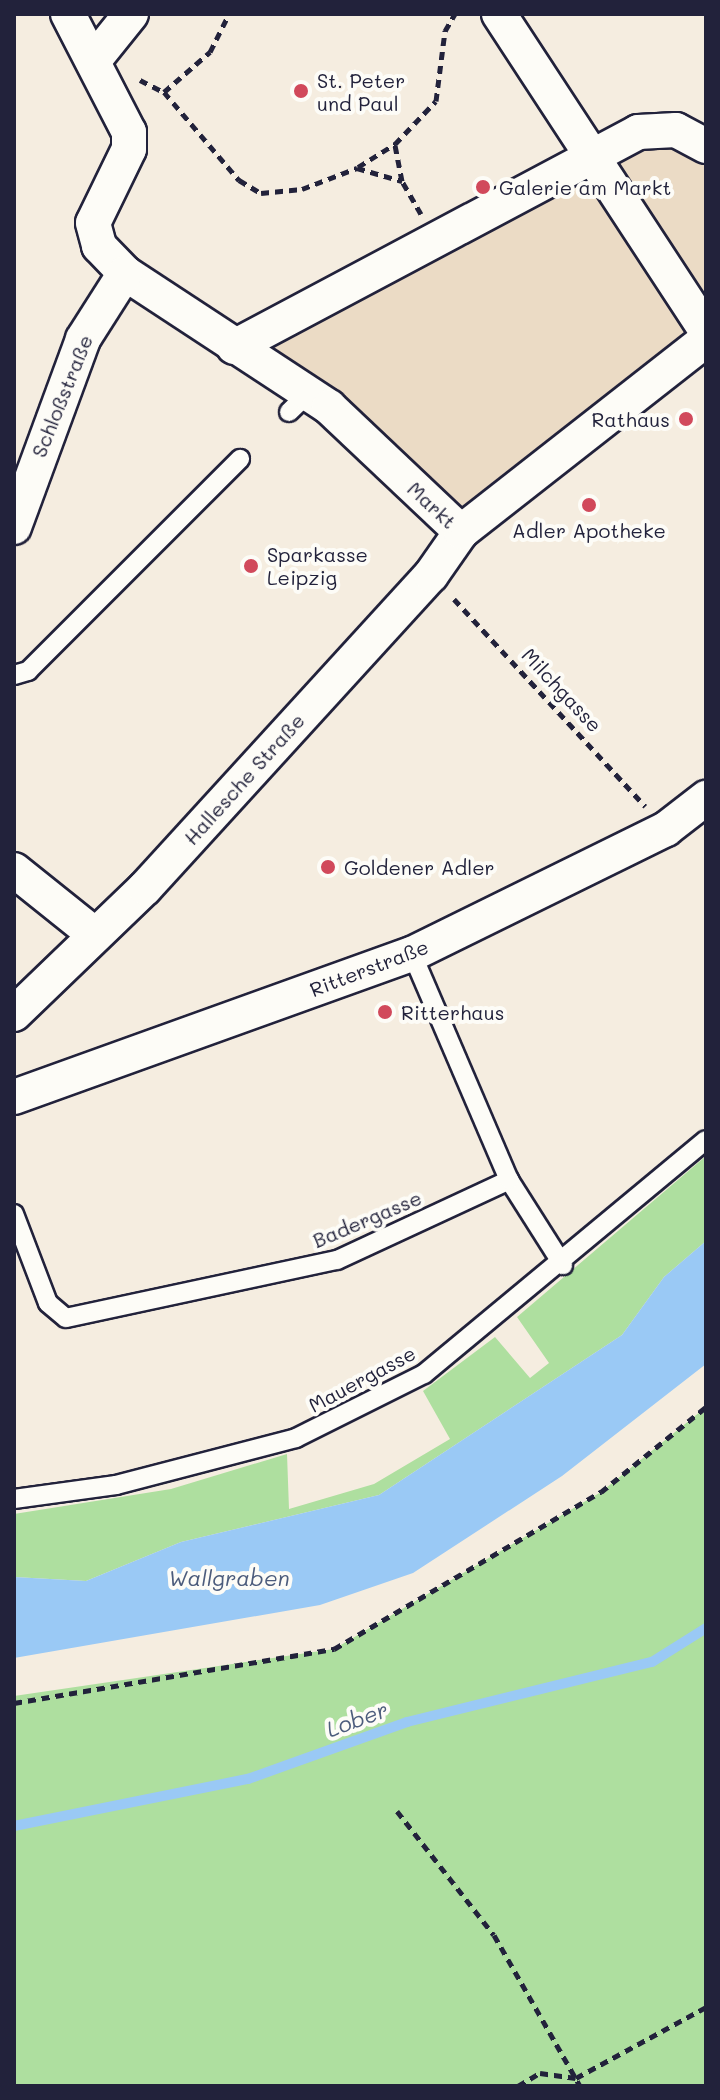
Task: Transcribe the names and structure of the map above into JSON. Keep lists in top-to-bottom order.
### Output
{
  "streets": {
    "street": [
      "Schloßstraße",
      "Markt",
      "Hallesche Straße",
      "Ritterstraße"
    ],
    "lane": ["Badergasse", "Mauergasse"],
    "path": ["Milchgasse"]
  },
  "crossings": [
    ["Schloßstraße", "Markt"],
    ["Markt", "Hallesche Straße"],
    ["Milchgasse", "Hallesche Straße"],
    ["Milchgasse", "Ritterstraße"]
  ],
  "water": ["Wallgraben", "Lober"],
  "places": [
    "St. Peter und Paul",
    "Galerie am Markt",
    "Rathaus",
    "Adler Apotheke",
    "Sparkasse Leipzig",
    "Goldener Adler",
    "Ritterhaus"
  ]
}
